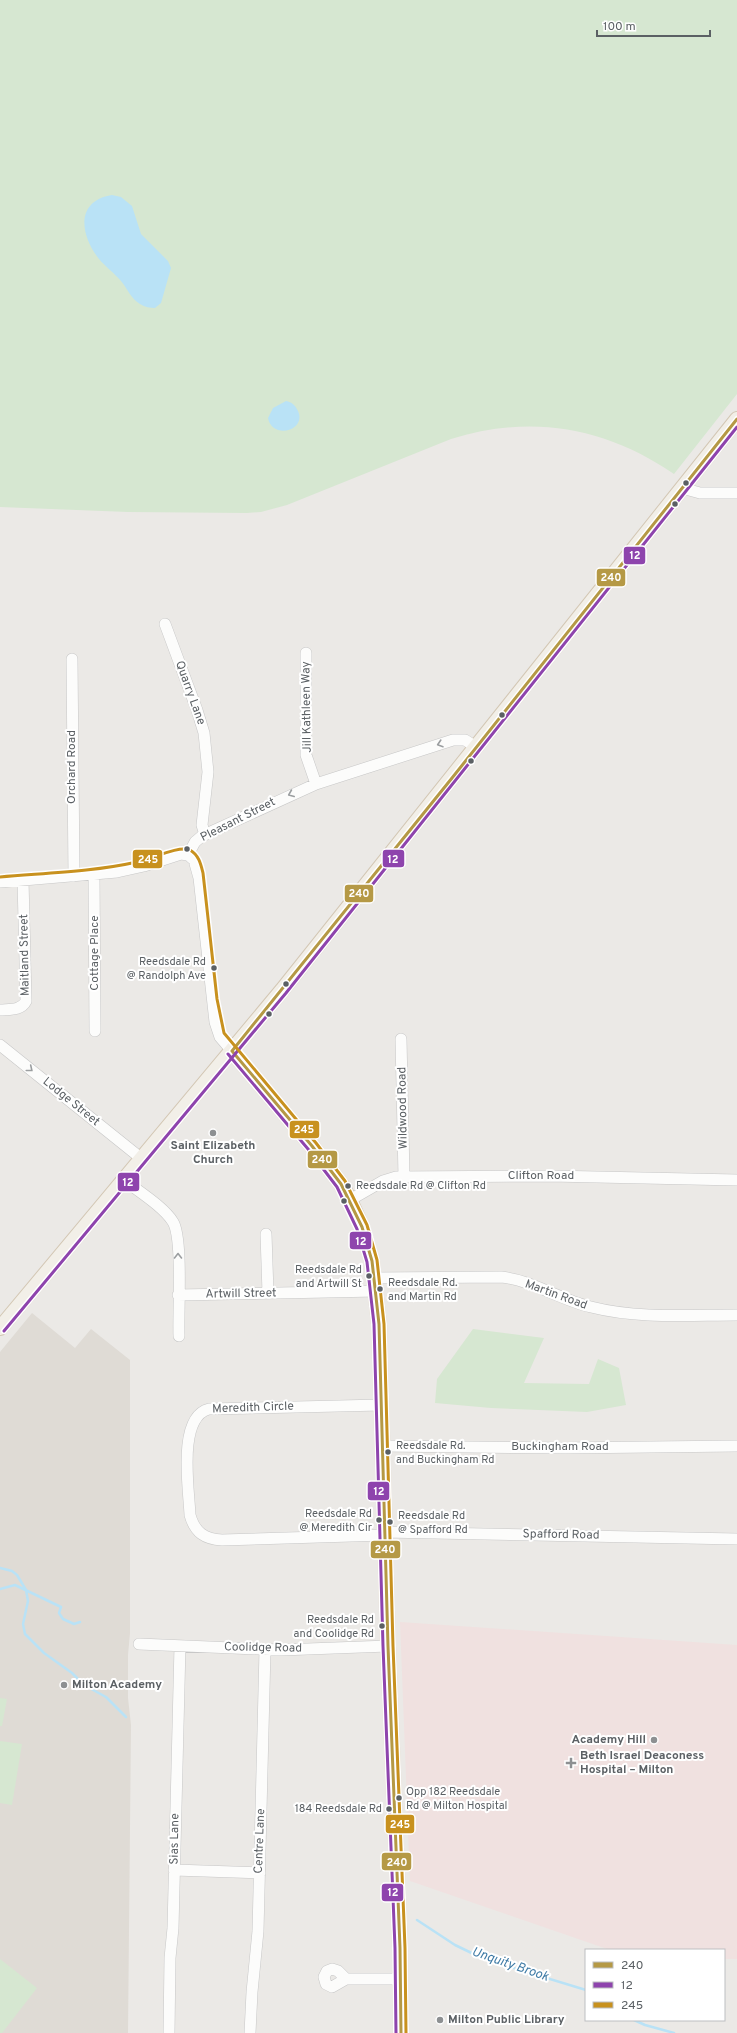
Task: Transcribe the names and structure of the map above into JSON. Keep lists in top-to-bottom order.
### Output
{
  "streets": {
    "street": [
      "Quarry Lane",
      "Jill Kathleen Way",
      "Orchard Road",
      "Pleasant Street",
      "Cottage Place",
      "Maitland Street",
      "Lodge Street",
      "Wildwood Road",
      "Clifton Road",
      "Artwill Street",
      "Martin Road",
      "Meredith Circle",
      "Buckingham Road",
      "Spafford Road",
      "Coolidge Road",
      "Sias Lane",
      "Centre Lane"
    ]
  },
  "crossings": [
    ["Quarry Lane", "Pleasant Street"],
    ["Jill Kathleen Way", "Pleasant Street"],
    ["Wildwood Road", "Clifton Road"],
    ["Artwill Street", "Martin Road"],
    ["Meredith Circle", "Spafford Road"],
    ["Coolidge Road", "Sias Lane"],
    ["Coolidge Road", "Centre Lane"]
  ],
  "one_way": ["Pleasant Street", "Lodge Street"],
  "water": ["Unquity Brook"],
  "places": {
    "other": [
      "Reedsdale Rd @ Randolph Ave",
      "Saint Elizabeth Church",
      "Reedsdale Rd @ Clifton Rd",
      "Reedsdale Rd and Artwill St",
      "Reedsdale Rd. and Martin Rd",
      "Reedsdale Rd. and Buckingham Rd",
      "Reedsdale Rd @ Meredith Cir",
      "Reedsdale Rd @ Spafford Rd",
      "Reedsdale Rd and Coolidge Rd",
      "Milton Academy",
      "Academy Hill",
      "Opp 182 Reedsdale Rd @ Milton Hospital",
      "184 Reedsdale Rd",
      "Milton Public Library"
    ],
    "health": ["Beth Israel Deaconess Hospital – Milton"]
  },
  "lines": ["transit line 240", "transit line 12", "transit line 245"],
  "legend": ["240", "12", "245"],
  "scale_bar": "100 m"
}
